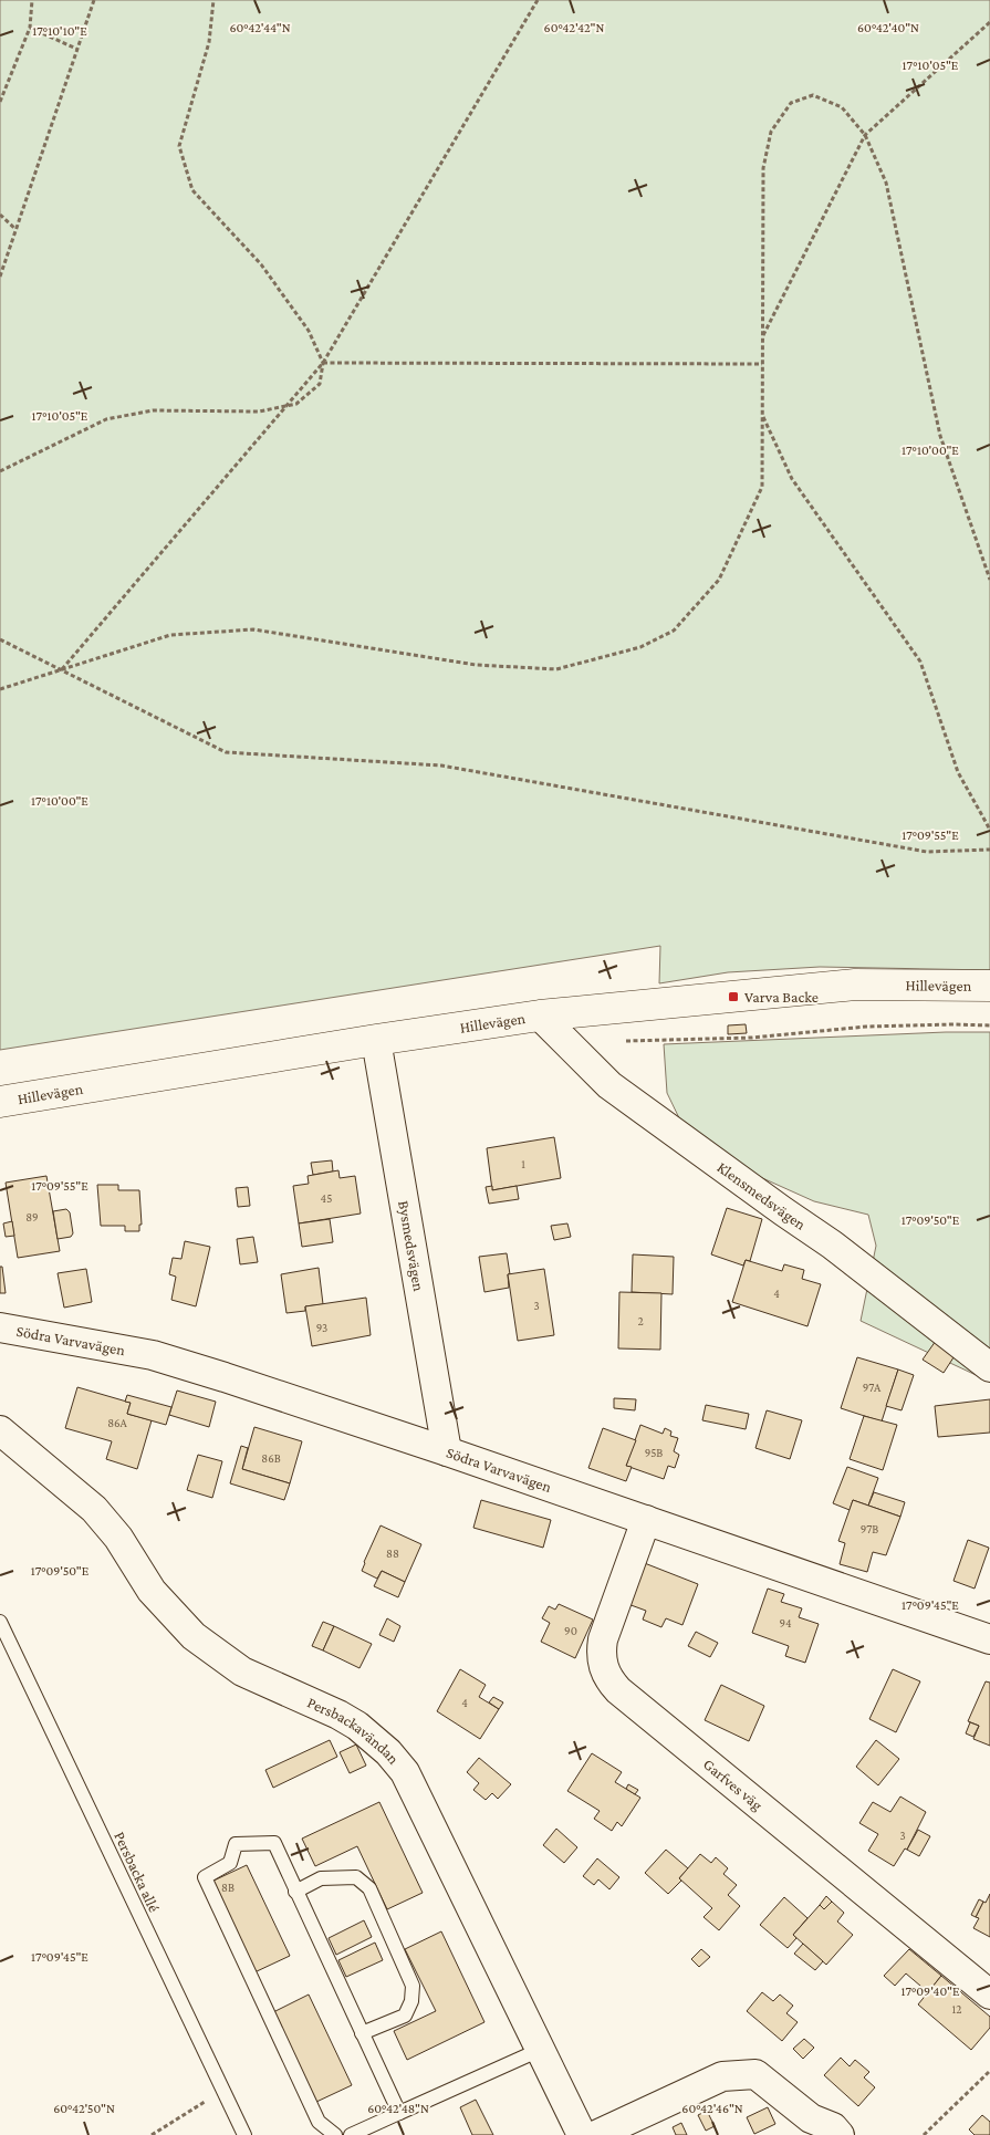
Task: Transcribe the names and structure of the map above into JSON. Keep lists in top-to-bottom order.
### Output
{
  "streets": {
    "street": [
      "Hillevägen",
      "Klensmedsvägen",
      "Bysmedsvägen",
      "Södra Varvavägen",
      "Persbackavändan",
      "Garfves väg"
    ],
    "lane": ["Persbacka allé"]
  },
  "crossings": [
    ["Hillevägen", "Klensmedsvägen"],
    ["Hillevägen", "Bysmedsvägen"],
    ["Bysmedsvägen", "Södra Varvavägen"],
    ["Södra Varvavägen", "Garfves väg"]
  ],
  "places": {
    "transit": ["Varva Backe"]
  },
  "house_numbers": [
    "1",
    "45",
    "89",
    "4",
    "3",
    "2",
    "93",
    "97A",
    "86A",
    "95B",
    "86B",
    "97B",
    "88",
    "94",
    "90",
    "4",
    "3",
    "8B",
    "12"
  ],
  "coordinates": [
    "60°42'40\"N",
    "60°42'44\"N",
    "60°42'42\"N",
    "17°10'10\"E",
    "17°10'05\"E",
    "17°10'00\"E",
    "17°09'55\"E",
    "17°09'50\"E",
    "17°09'45\"E",
    "17°09'40\"E",
    "60°42'50\"N",
    "60°42'48\"N",
    "60°42'46\"N"
  ]
}
